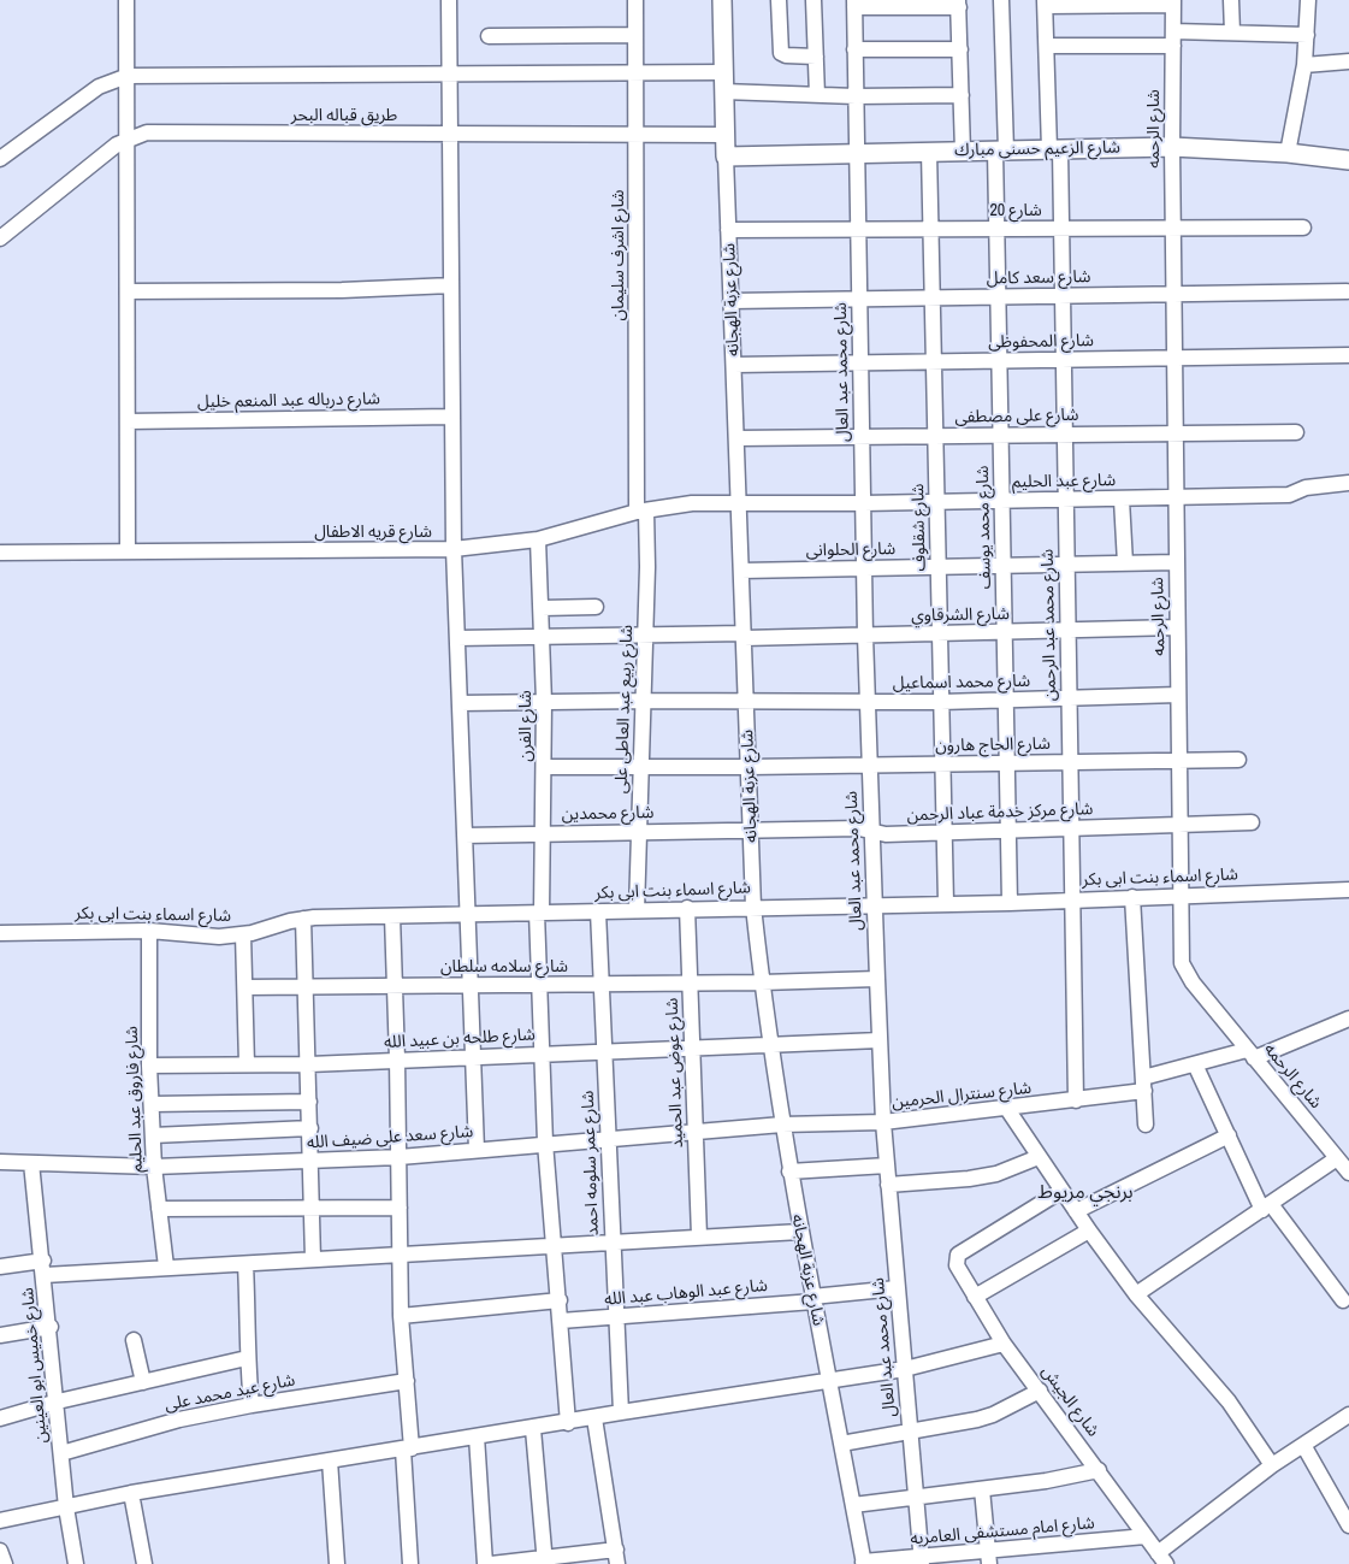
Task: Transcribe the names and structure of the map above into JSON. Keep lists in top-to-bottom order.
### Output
{
  "streets": {
    "street": [
      "طريق قباله البحر",
      "شارع الرحمه",
      "شارع الزعيم حسنى مبارك",
      "شارع 20",
      "شارع اشرف سليمان",
      "شارع سعد كامل",
      "شارع عزبة الهجانه",
      "شارع المحفوظى",
      "شارع محمد عبد العال",
      "شارع درباله عبد المنعم خليل",
      "شارع على مصطفى",
      "شارع عبد الحليم",
      "شارع شقلوف",
      "شارع محمد يوسف",
      "شارع قريه الاطفال",
      "شارع الحلوانى",
      "شارع الشرقاوي",
      "شارع محمد عبد الرحمن",
      "شارع محمد اسماعيل",
      "شارع ربيع عبد العاطى على",
      "شارع الفرن",
      "شارع الحاج هارون",
      "شارع مركز خدمة عباد الرحمن",
      "شارع محمدين",
      "شارع اسماء بنت ابى بكر",
      "شارع سلامه سلطان",
      "شارع طلحه بن عبيد الله",
      "شارع عوض عبد الحميد",
      "شارع سنترال الحرمين",
      "شارع فاروق عبد الحليم",
      "شارع سعد على ضيف الله",
      "شارع عمر سلومه احمد",
      "شارع عبد الوهاب عبد الله",
      "شارع خميس ابو العينين",
      "شارع عيد محمد على",
      "شارع الجيش",
      "شارع امام مستشفى العامريه"
    ]
  },
  "crossings": [
    ["طريق قباله البحر", "شارع اشرف سليمان"],
    ["طريق قباله البحر", "شارع عزبة الهجانه"],
    ["شارع الرحمه", "شارع الزعيم حسنى مبارك"],
    ["شارع الرحمه", "شارع 20"],
    ["شارع الرحمه", "شارع سعد كامل"],
    ["شارع الرحمه", "شارع المحفوظى"],
    ["شارع الرحمه", "شارع على مصطفى"],
    ["شارع الرحمه", "شارع عبد الحليم"],
    ["شارع الرحمه", "شارع الحلوانى"],
    ["شارع الرحمه", "شارع الشرقاوي"],
    ["شارع الرحمه", "شارع محمد اسماعيل"],
    ["شارع الرحمه", "شارع الحاج هارون"],
    ["شارع الرحمه", "شارع مركز خدمة عباد الرحمن"],
    ["شارع الرحمه", "شارع اسماء بنت ابى بكر"],
    ["شارع الرحمه", "شارع سنترال الحرمين"],
    ["شارع الزعيم حسنى مبارك", "شارع عزبة الهجانه"],
    ["شارع الزعيم حسنى مبارك", "شارع محمد عبد العال"],
    ["شارع الزعيم حسنى مبارك", "شارع شقلوف"],
    ["شارع الزعيم حسنى مبارك", "شارع محمد يوسف"],
    ["شارع الزعيم حسنى مبارك", "شارع محمد عبد الرحمن"],
    ["شارع 20", "شارع عزبة الهجانه"],
    ["شارع 20", "شارع محمد عبد العال"],
    ["شارع 20", "شارع شقلوف"],
    ["شارع 20", "شارع محمد يوسف"],
    ["شارع 20", "شارع محمد عبد الرحمن"],
    ["شارع اشرف سليمان", "شارع قريه الاطفال"],
    ["شارع اشرف سليمان", "شارع ربيع عبد العاطى على"],
    ["شارع سعد كامل", "شارع عزبة الهجانه"],
    ["شارع سعد كامل", "شارع محمد عبد العال"],
    ["شارع سعد كامل", "شارع شقلوف"],
    ["شارع سعد كامل", "شارع محمد يوسف"],
    ["شارع سعد كامل", "شارع محمد عبد الرحمن"],
    ["شارع عزبة الهجانه", "شارع المحفوظى"],
    ["شارع عزبة الهجانه", "شارع على مصطفى"],
    ["شارع عزبة الهجانه", "شارع عبد الحليم"],
    ["شارع عزبة الهجانه", "شارع قريه الاطفال"],
    ["شارع عزبة الهجانه", "شارع الحلوانى"],
    ["شارع عزبة الهجانه", "شارع الشرقاوي"],
    ["شارع عزبة الهجانه", "شارع محمد اسماعيل"],
    ["شارع عزبة الهجانه", "شارع الحاج هارون"],
    ["شارع عزبة الهجانه", "شارع مركز خدمة عباد الرحمن"],
    ["شارع عزبة الهجانه", "شارع محمدين"],
    ["شارع عزبة الهجانه", "شارع اسماء بنت ابى بكر"],
    ["شارع عزبة الهجانه", "شارع سلامه سلطان"],
    ["شارع عزبة الهجانه", "شارع طلحه بن عبيد الله"],
    ["شارع عزبة الهجانه", "شارع سنترال الحرمين"],
    ["شارع عزبة الهجانه", "شارع سعد على ضيف الله"],
    ["شارع عزبة الهجانه", "شارع عبد الوهاب عبد الله"],
    ["شارع عزبة الهجانه", "شارع امام مستشفى العامريه"],
    ["شارع المحفوظى", "شارع محمد عبد العال"],
    ["شارع المحفوظى", "شارع شقلوف"],
    ["شارع المحفوظى", "شارع محمد يوسف"],
    ["شارع المحفوظى", "شارع محمد عبد الرحمن"],
    ["شارع محمد عبد العال", "شارع على مصطفى"],
    ["شارع محمد عبد العال", "شارع عبد الحليم"],
    ["شارع محمد عبد العال", "شارع الحلوانى"],
    ["شارع محمد عبد العال", "شارع الشرقاوي"],
    ["شارع محمد عبد العال", "شارع محمد اسماعيل"],
    ["شارع محمد عبد العال", "شارع الحاج هارون"],
    ["شارع محمد عبد العال", "شارع مركز خدمة عباد الرحمن"],
    ["شارع محمد عبد العال", "شارع اسماء بنت ابى بكر"],
    ["شارع محمد عبد العال", "شارع سلامه سلطان"],
    ["شارع محمد عبد العال", "شارع طلحه بن عبيد الله"],
    ["شارع محمد عبد العال", "شارع سنترال الحرمين"],
    ["شارع محمد عبد العال", "شارع عبد الوهاب عبد الله"],
    ["شارع محمد عبد العال", "شارع امام مستشفى العامريه"],
    ["شارع على مصطفى", "شارع شقلوف"],
    ["شارع على مصطفى", "شارع محمد يوسف"],
    ["شارع على مصطفى", "شارع محمد عبد الرحمن"],
    ["شارع عبد الحليم", "شارع شقلوف"],
    ["شارع عبد الحليم", "شارع محمد يوسف"],
    ["شارع عبد الحليم", "شارع قريه الاطفال"],
    ["شارع عبد الحليم", "شارع محمد عبد الرحمن"],
    ["شارع شقلوف", "شارع الحلوانى"],
    ["شارع شقلوف", "شارع الشرقاوي"],
    ["شارع شقلوف", "شارع محمد اسماعيل"],
    ["شارع شقلوف", "شارع الحاج هارون"],
    ["شارع شقلوف", "شارع مركز خدمة عباد الرحمن"],
    ["شارع شقلوف", "شارع اسماء بنت ابى بكر"],
    ["شارع محمد يوسف", "شارع الحلوانى"],
    ["شارع محمد يوسف", "شارع الشرقاوي"],
    ["شارع محمد يوسف", "شارع محمد اسماعيل"],
    ["شارع محمد يوسف", "شارع الحاج هارون"],
    ["شارع محمد يوسف", "شارع مركز خدمة عباد الرحمن"],
    ["شارع محمد يوسف", "شارع اسماء بنت ابى بكر"],
    ["شارع قريه الاطفال", "شارع ربيع عبد العاطى على"],
    ["شارع قريه الاطفال", "شارع الفرن"],
    ["شارع الحلوانى", "شارع محمد عبد الرحمن"],
    ["شارع الشرقاوي", "شارع محمد عبد الرحمن"],
    ["شارع الشرقاوي", "شارع ربيع عبد العاطى على"],
    ["شارع الشرقاوي", "شارع الفرن"],
    ["شارع محمد عبد الرحمن", "شارع محمد اسماعيل"],
    ["شارع محمد عبد الرحمن", "شارع الحاج هارون"],
    ["شارع محمد عبد الرحمن", "شارع مركز خدمة عباد الرحمن"],
    ["شارع محمد عبد الرحمن", "شارع اسماء بنت ابى بكر"],
    ["شارع محمد عبد الرحمن", "شارع سنترال الحرمين"],
    ["شارع محمد اسماعيل", "شارع ربيع عبد العاطى على"],
    ["شارع محمد اسماعيل", "شارع الفرن"],
    ["شارع ربيع عبد العاطى على", "شارع الحاج هارون"],
    ["شارع ربيع عبد العاطى على", "شارع محمدين"],
    ["شارع ربيع عبد العاطى على", "شارع اسماء بنت ابى بكر"],
    ["شارع الفرن", "شارع الحاج هارون"],
    ["شارع الفرن", "شارع محمدين"],
    ["شارع الفرن", "شارع اسماء بنت ابى بكر"],
    ["شارع الفرن", "شارع سلامه سلطان"],
    ["شارع الفرن", "شارع طلحه بن عبيد الله"],
    ["شارع الفرن", "شارع سعد على ضيف الله"],
    ["شارع الفرن", "شارع عبد الوهاب عبد الله"],
    ["شارع مركز خدمة عباد الرحمن", "شارع محمدين"],
    ["شارع اسماء بنت ابى بكر", "شارع عوض عبد الحميد"],
    ["شارع اسماء بنت ابى بكر", "شارع فاروق عبد الحليم"],
    ["شارع اسماء بنت ابى بكر", "شارع عمر سلومه احمد"],
    ["شارع سلامه سلطان", "شارع عوض عبد الحميد"],
    ["شارع سلامه سلطان", "شارع عمر سلومه احمد"],
    ["شارع طلحه بن عبيد الله", "شارع عوض عبد الحميد"],
    ["شارع طلحه بن عبيد الله", "شارع فاروق عبد الحليم"],
    ["شارع طلحه بن عبيد الله", "شارع عمر سلومه احمد"],
    ["شارع عوض عبد الحميد", "شارع سعد على ضيف الله"],
    ["شارع سنترال الحرمين", "شارع سعد على ضيف الله"],
    ["شارع فاروق عبد الحليم", "شارع سعد على ضيف الله"],
    ["شارع سعد على ضيف الله", "شارع عمر سلومه احمد"],
    ["شارع سعد على ضيف الله", "شارع خميس ابو العينين"],
    ["شارع عمر سلومه احمد", "شارع عبد الوهاب عبد الله"],
    ["شارع خميس ابو العينين", "شارع عيد محمد على"],
    ["شارع الجيش", "شارع امام مستشفى العامريه"]
  ],
  "districts": ["برنجي مريوط"]
}
